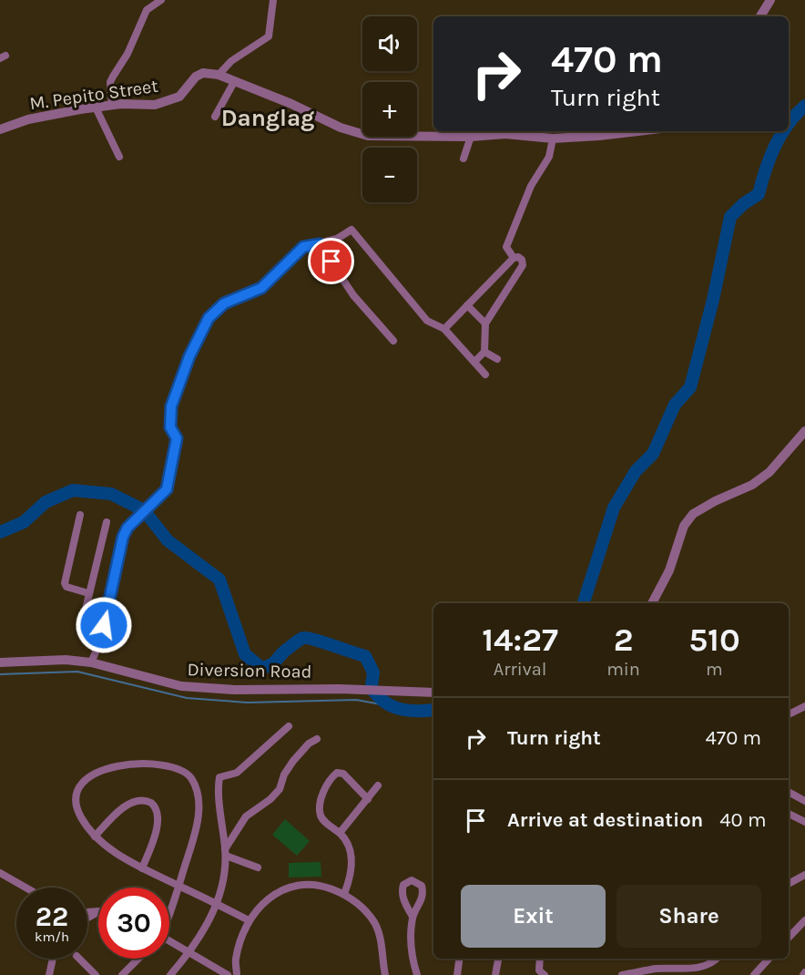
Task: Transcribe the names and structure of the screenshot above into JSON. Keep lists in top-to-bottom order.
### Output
{
  "streets": {
    "street": ["M. Pepito Street", "Diversion Road"]
  },
  "districts": ["Danglag"],
  "page": {
    "map_buttons": ["+", "−"],
    "turn": ["470 m", "Turn right"],
    "eta": [
      "14:27",
      "Arrival",
      "2",
      "min",
      "510",
      "m"
    ],
    "list": [
      {
        "name": "Turn right",
        "value": "470 m"
      },
      {
        "name": "Arrive at destination",
        "value": "40 m"
      }
    ],
    "buttons": ["Exit", "Share"],
    "speed": "22 km/h",
    "limit": "30"
  }
}
